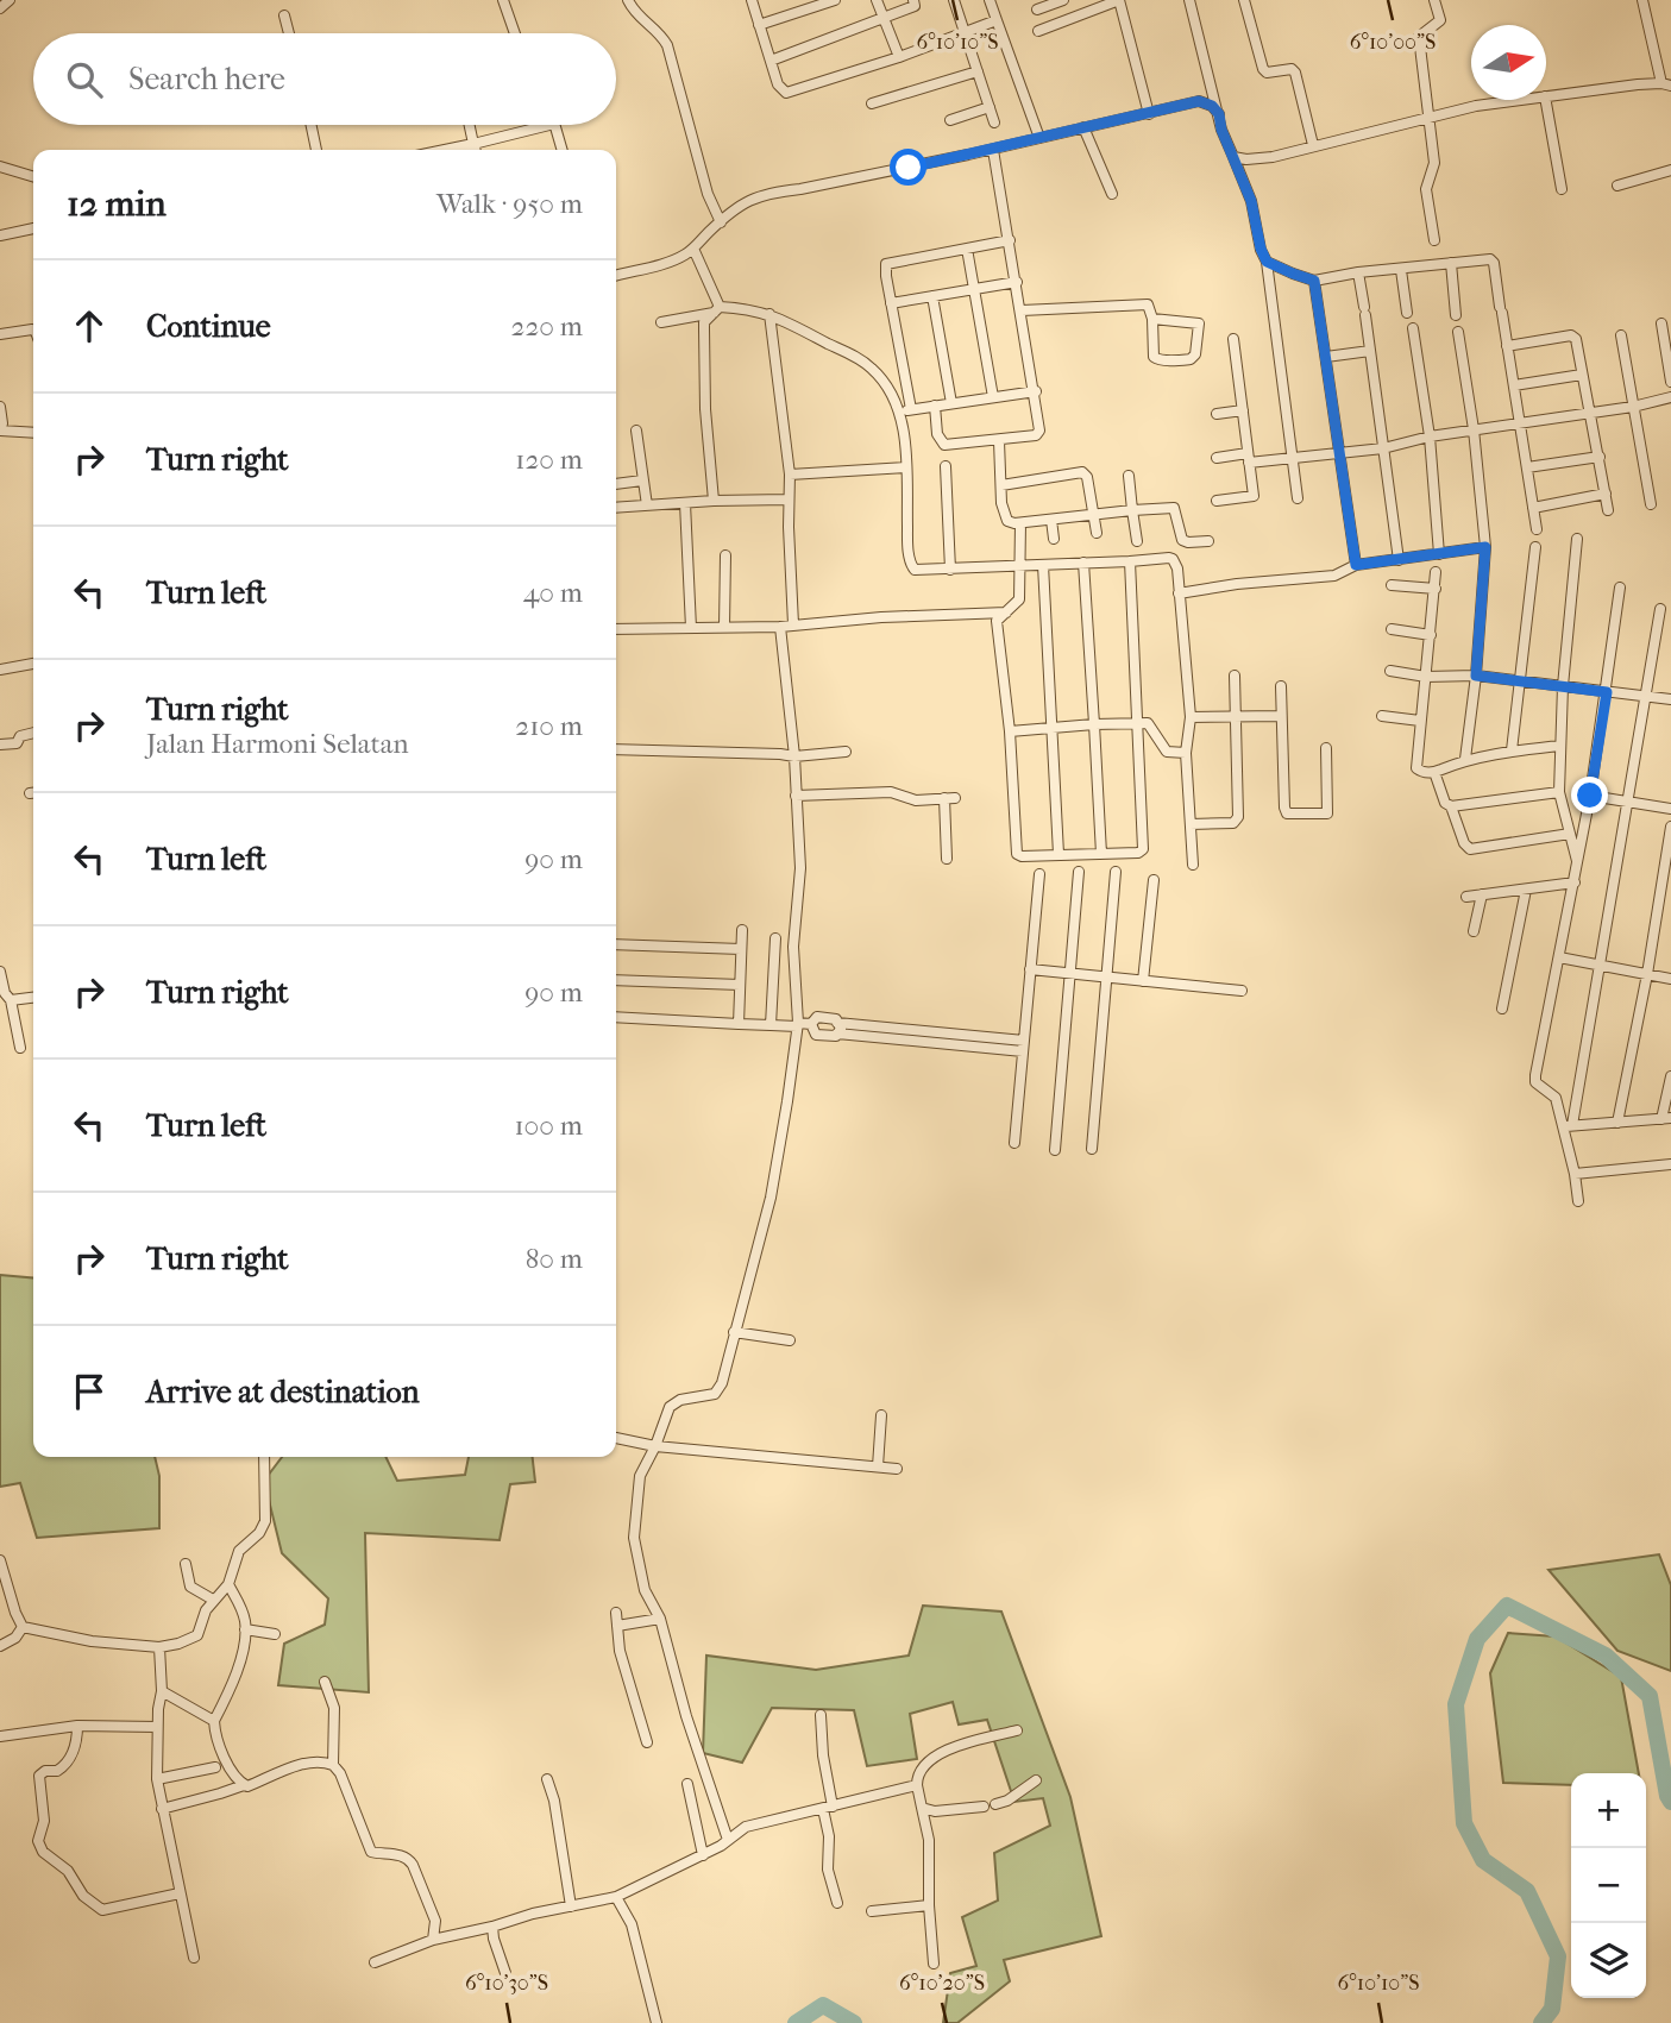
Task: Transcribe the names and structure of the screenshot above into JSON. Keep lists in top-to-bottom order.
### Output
{
  "north": "right",
  "page": {
    "search": "Search here",
    "heading": ["12 min", "Walk · 950 m"],
    "list": [
      ["Continue", "220 m"],
      ["Turn right", "120 m"],
      ["Turn left", "40 m"],
      ["Turn right", "Jalan Harmoni Selatan", "210 m"],
      ["Turn left", "90 m"],
      ["Turn right", "90 m"],
      ["Turn left", "100 m"],
      ["Turn right", "80 m"],
      "Arrive at destination"
    ],
    "map_buttons": ["+", "−"]
  },
  "coordinates": [
    "6°10'10\"S",
    "6°10'00\"S",
    "6°10'30\"S",
    "6°10'20\"S"
  ]
}
